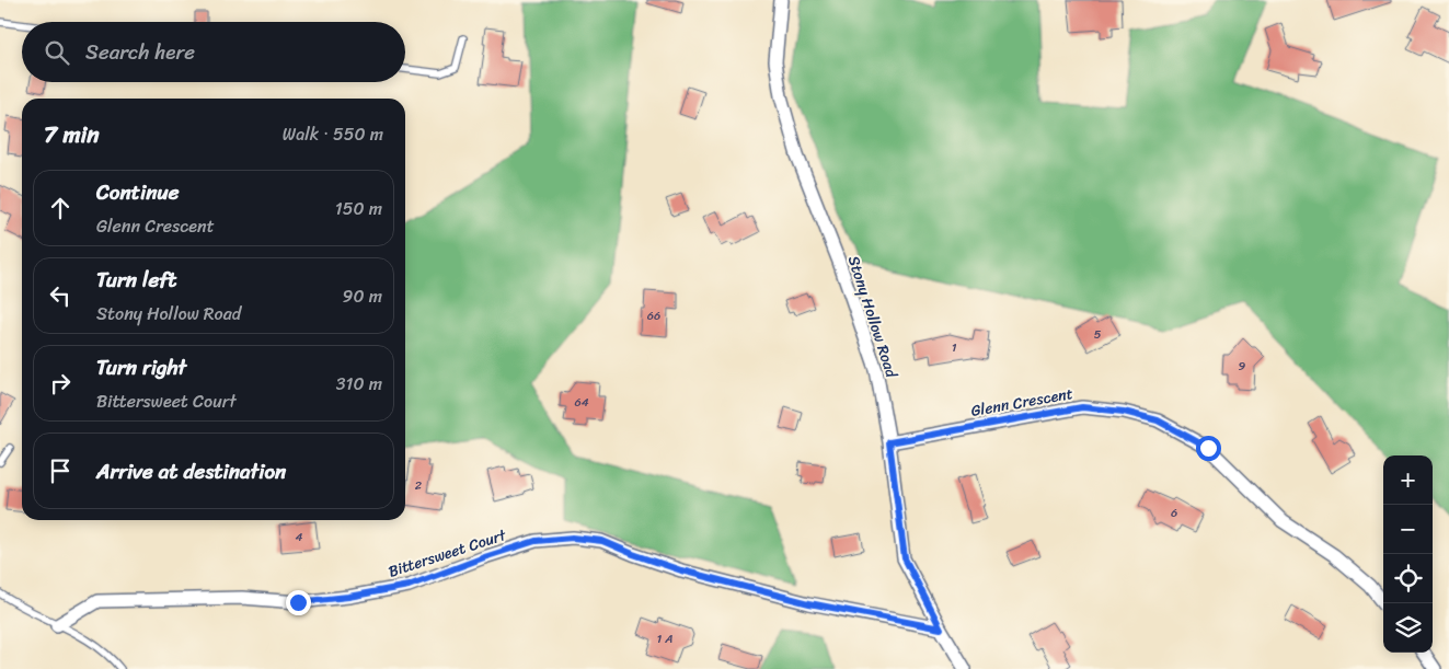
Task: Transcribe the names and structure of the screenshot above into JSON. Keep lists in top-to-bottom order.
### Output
{
  "streets": {
    "street": ["Stony Hollow Road", "Glenn Crescent", "Bittersweet Court"]
  },
  "crossings": [
    ["Stony Hollow Road", "Glenn Crescent"],
    ["Stony Hollow Road", "Bittersweet Court"]
  ],
  "house_numbers": [
    "66",
    "5",
    "1",
    "9",
    "64",
    "2",
    "6",
    "4",
    "1 A"
  ],
  "page": {
    "search": "Search here",
    "heading": ["7 min", "Walk · 550 m"],
    "list": [
      ["Continue", "Glenn Crescent", "150 m"],
      ["Turn left", "Stony Hollow Road", "90 m"],
      ["Turn right", "Bittersweet Court", "310 m"],
      "Arrive at destination"
    ],
    "map_buttons": ["+", "−"]
  }
}
